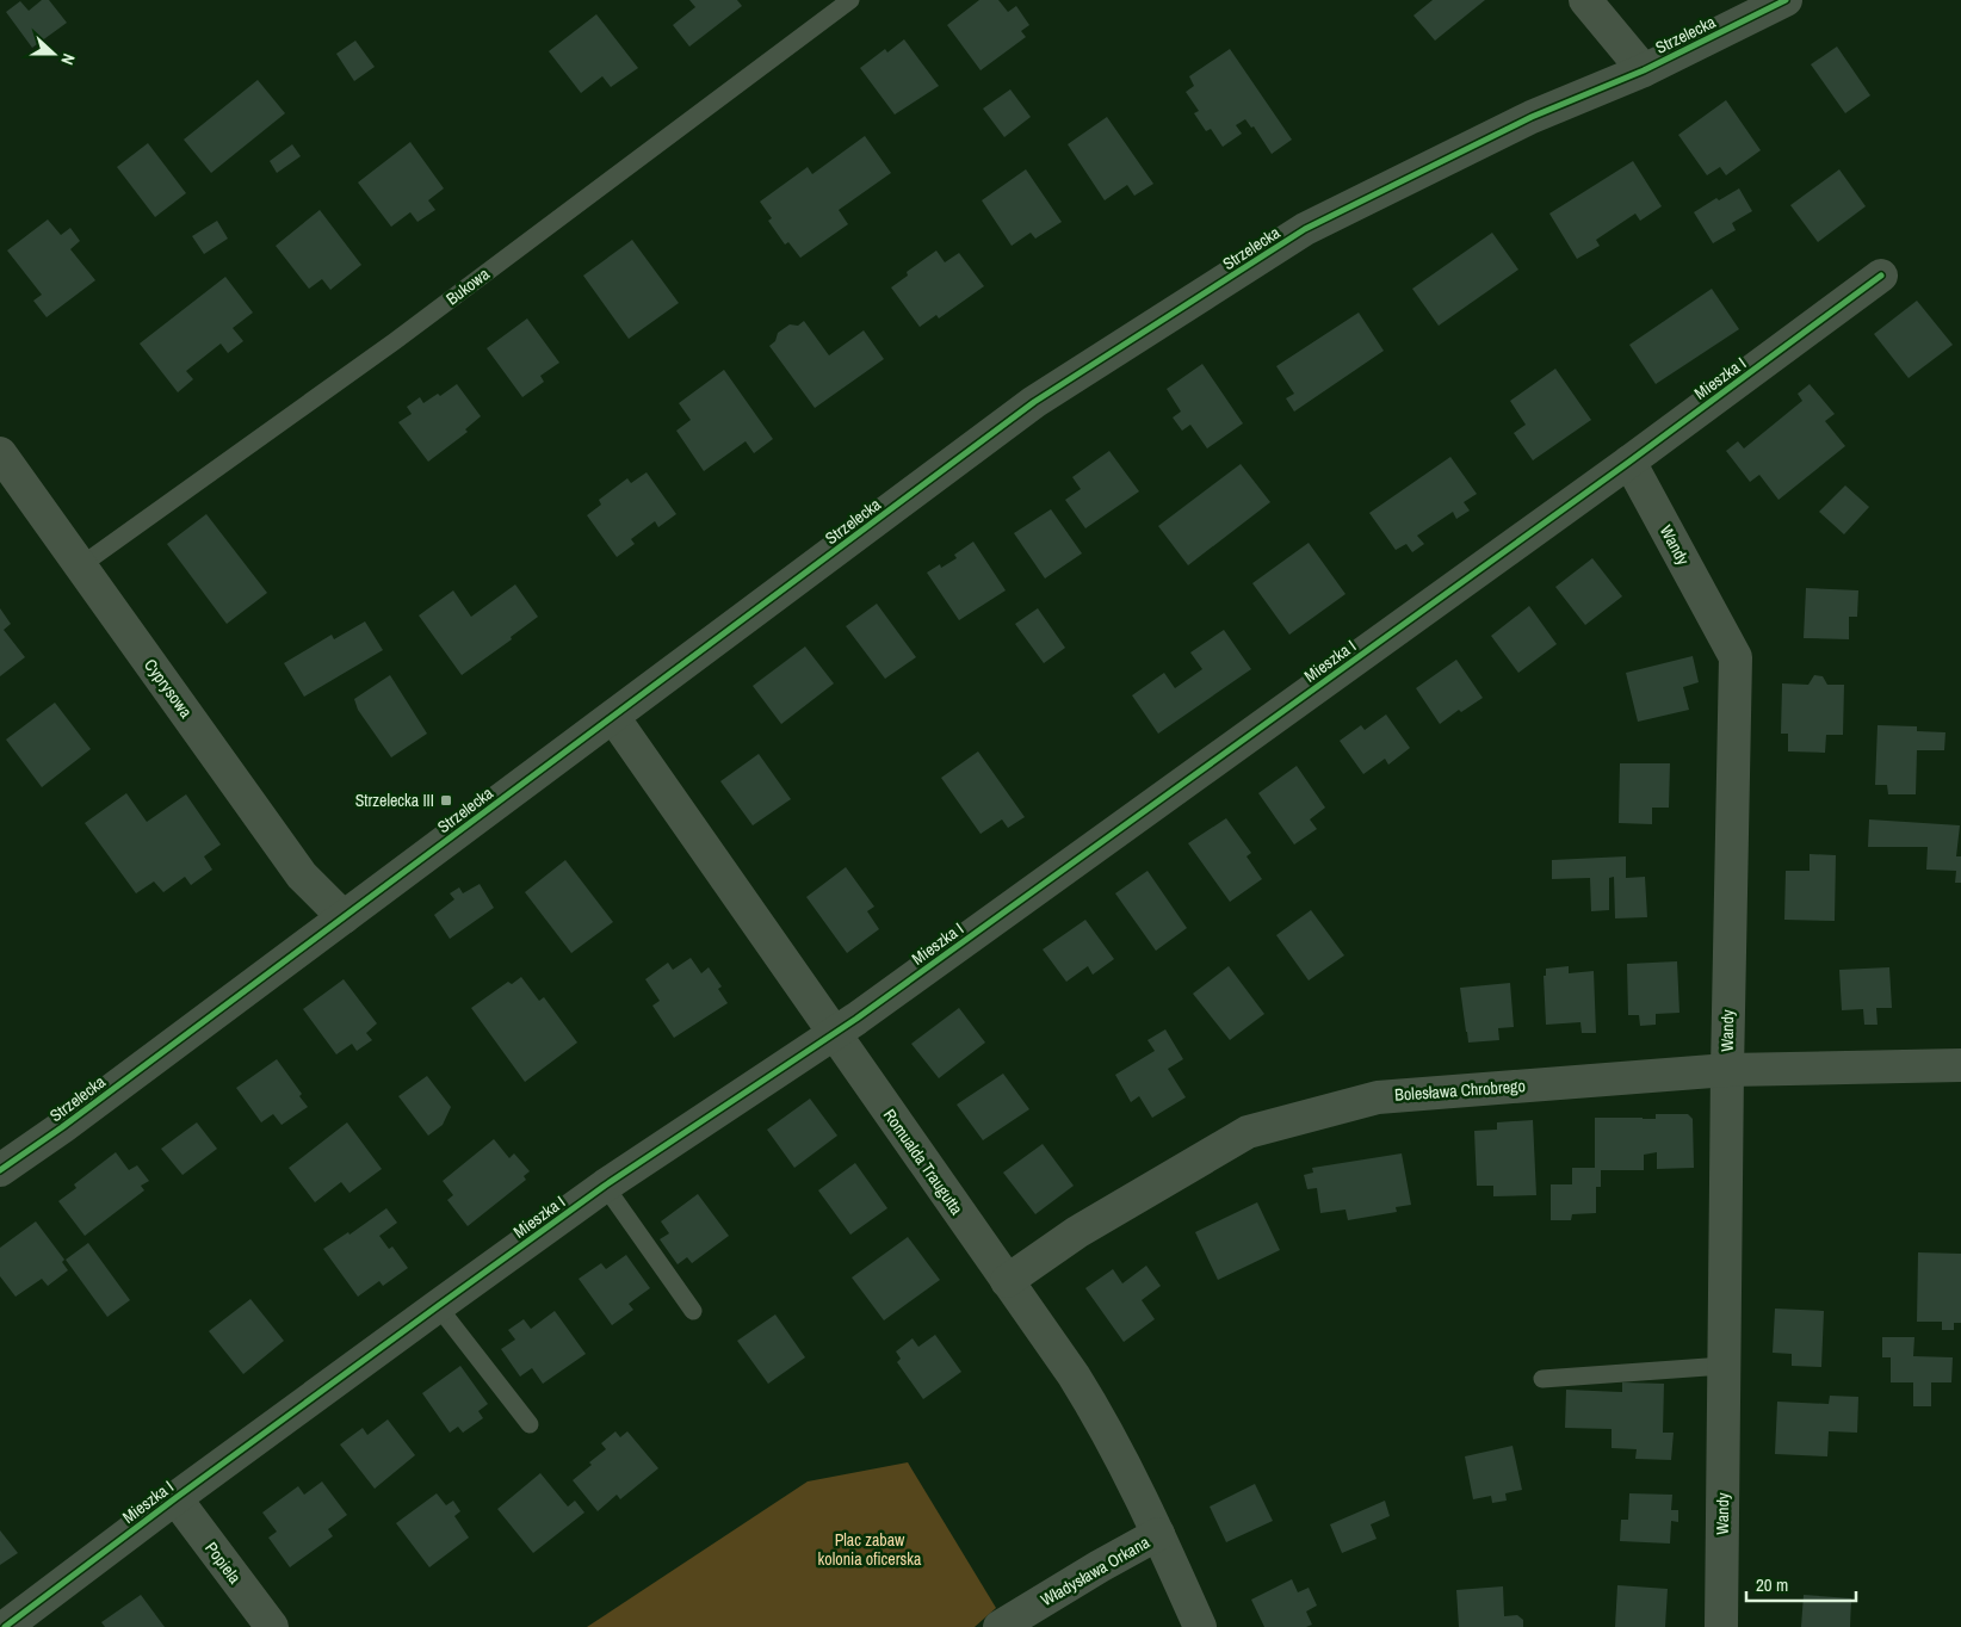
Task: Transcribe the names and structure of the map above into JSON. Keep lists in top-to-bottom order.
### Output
{
  "streets": {
    "street": [
      "Strzelecka",
      "Mieszka I",
      "Wandy",
      "Cyprysowa",
      "Bolesława Chrobrego",
      "Romualda Traugutta",
      "Popiela",
      "Władysława Orkana"
    ],
    "lane": ["Bukowa"]
  },
  "crossings": [
    ["Strzelecka", "Cyprysowa"],
    ["Strzelecka", "Romualda Traugutta"],
    ["Bukowa", "Cyprysowa"],
    ["Mieszka I", "Wandy"],
    ["Mieszka I", "Romualda Traugutta"],
    ["Mieszka I", "Popiela"],
    ["Wandy", "Bolesława Chrobrego"],
    ["Bolesława Chrobrego", "Romualda Traugutta"],
    ["Romualda Traugutta", "Władysława Orkana"]
  ],
  "parks": ["Plac zabaw kolonia oficerska"],
  "places": {
    "transit": ["Strzelecka III"]
  },
  "scale_bar": "20 m",
  "north": "right"
}
